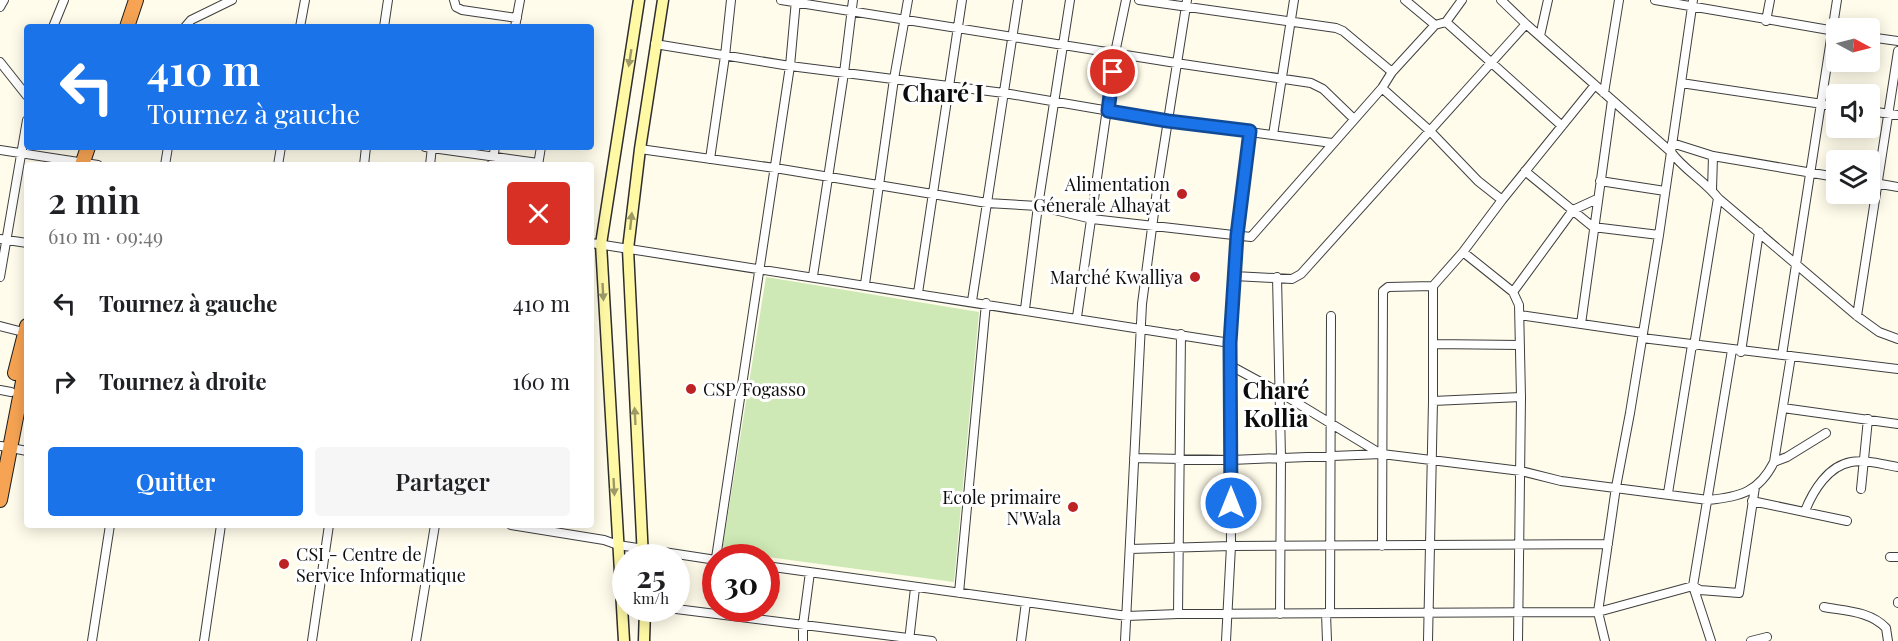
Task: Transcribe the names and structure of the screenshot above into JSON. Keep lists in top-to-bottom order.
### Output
{
  "districts": ["Charé I", "Charé Kollia"],
  "places": [
    "Alimentation Génerale Alhayat",
    "Marché Kwalliya",
    "CSP/Fogasso",
    "Ecole primaire N'Wala",
    "CSI - Centre de Service Informatique"
  ],
  "north": "right",
  "page": {
    "turn": ["410 m", "Tournez à gauche"],
    "heading": ["2 min", "610 m · 09:49"],
    "list": [
      {
        "name": "Tournez à gauche",
        "value": "410 m"
      },
      {
        "name": "Tournez à droite",
        "value": "160 m"
      }
    ],
    "buttons": ["Quitter", "Partager"],
    "speed": "25 km/h",
    "limit": "30"
  }
}
